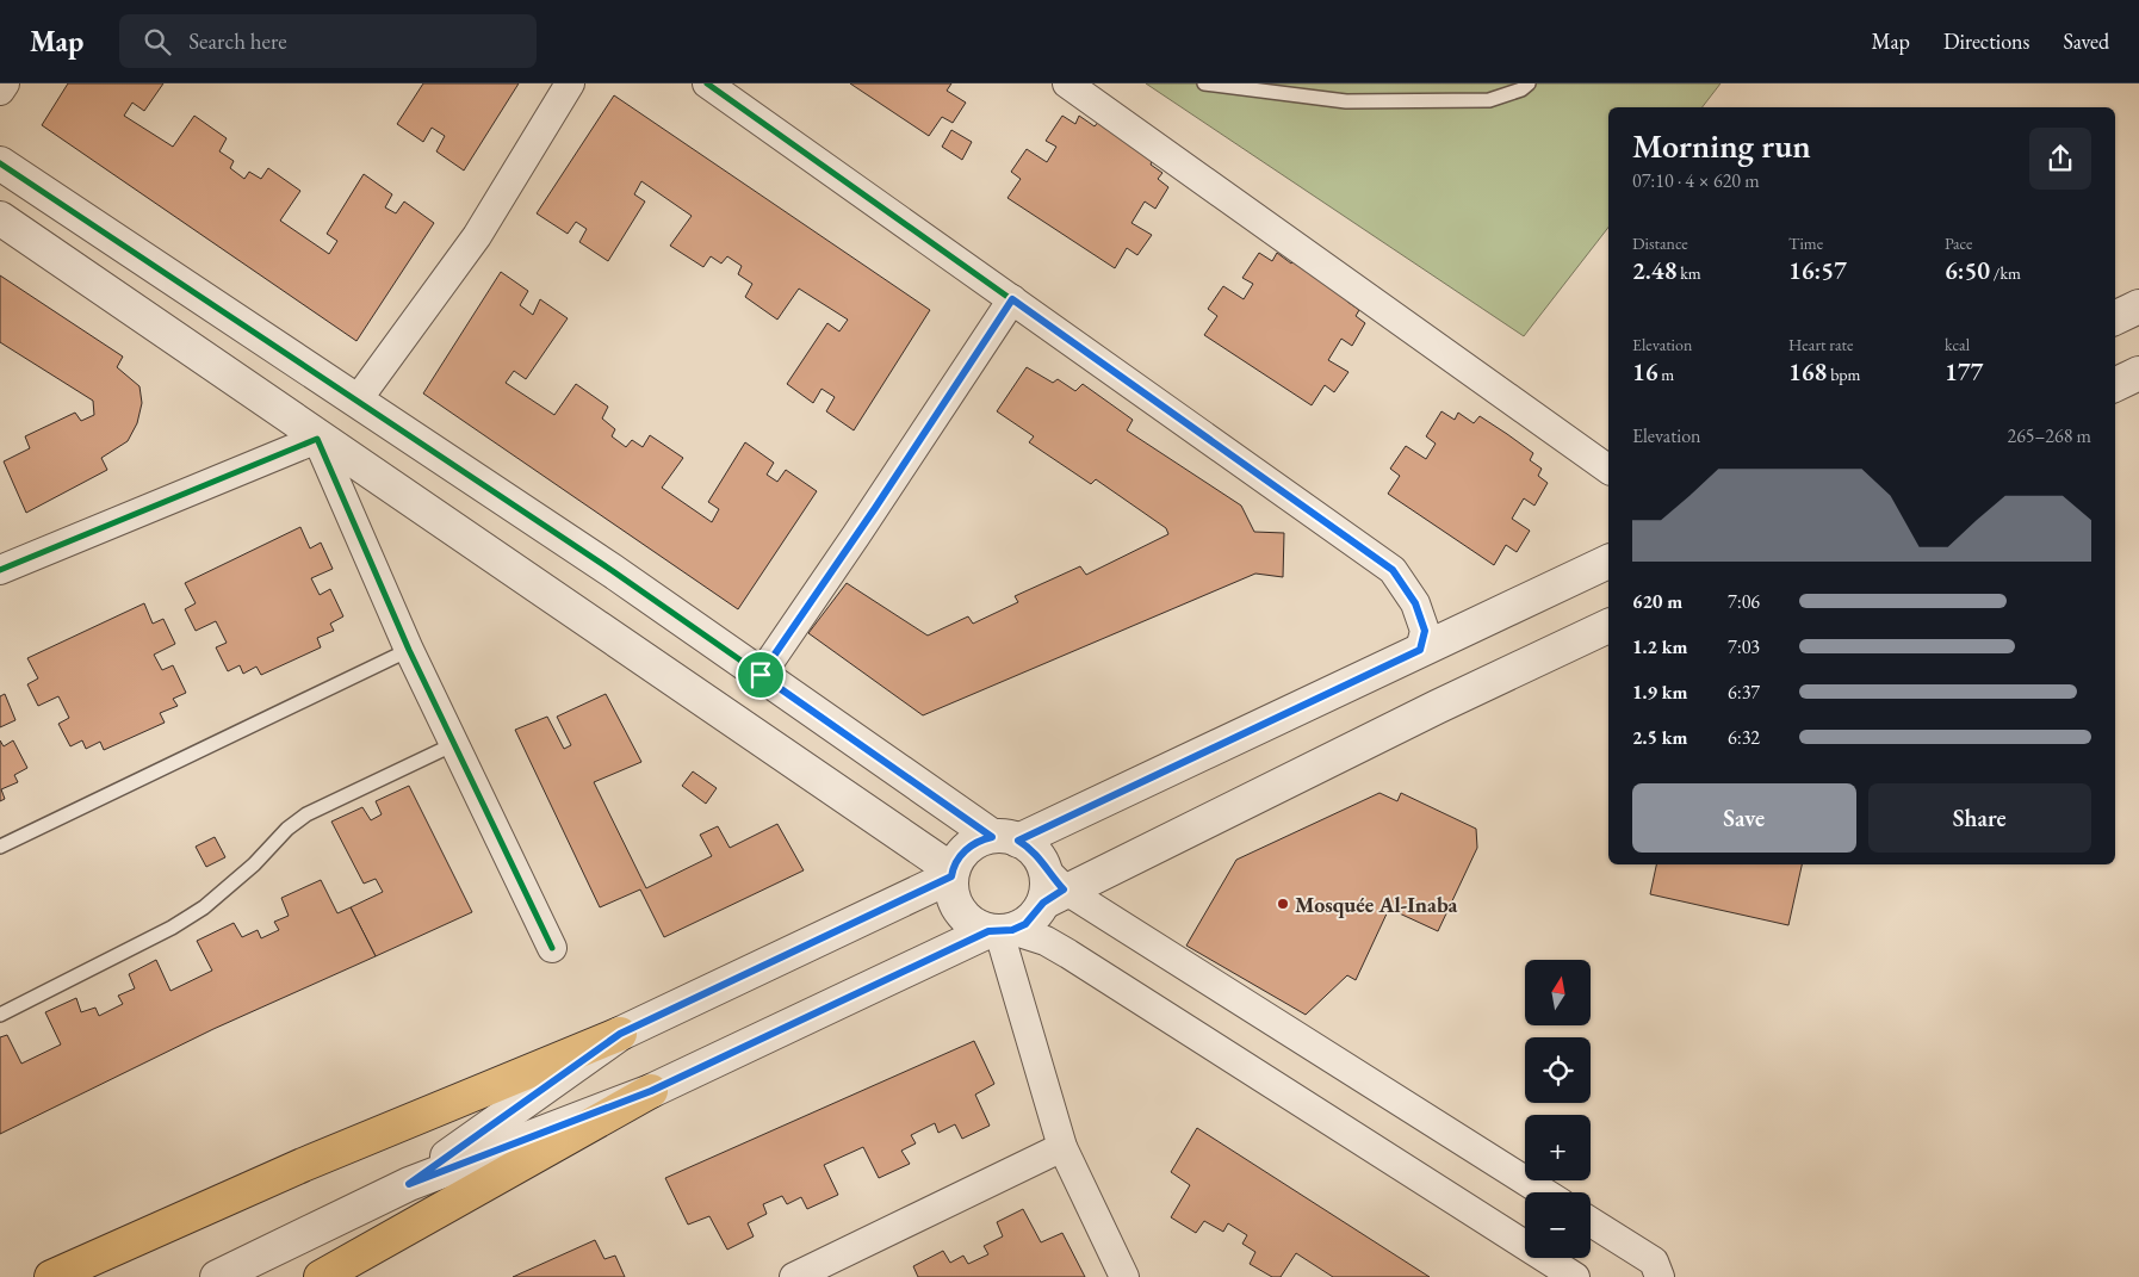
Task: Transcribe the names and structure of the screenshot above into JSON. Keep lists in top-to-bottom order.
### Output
{
  "places": ["Mosquée Al-Inaba"],
  "north": "top",
  "page": {
    "header": "Map",
    "search": "Search here",
    "nav": ["Map", "Directions", "Saved"],
    "heading": ["Morning run", "07:10 · 4 × 620 m"],
    "stats": [
      ["Distance", "2.48 km"],
      ["Time", "16:57"],
      ["Pace", "6:50 /km"],
      ["Elevation", "16 m"],
      ["Heart rate", "168 bpm"],
      ["kcal", "177"]
    ],
    "chart": ["Elevation", "265–268 m"],
    "list": [
      {
        "name": "620 m",
        "note": "7:06"
      },
      {
        "name": "1.2 km",
        "note": "7:03"
      },
      {
        "name": "1.9 km",
        "note": "6:37"
      },
      {
        "name": "2.5 km",
        "note": "6:32"
      }
    ],
    "buttons": ["Save", "Share"],
    "map_buttons": ["+", "−"]
  }
}
